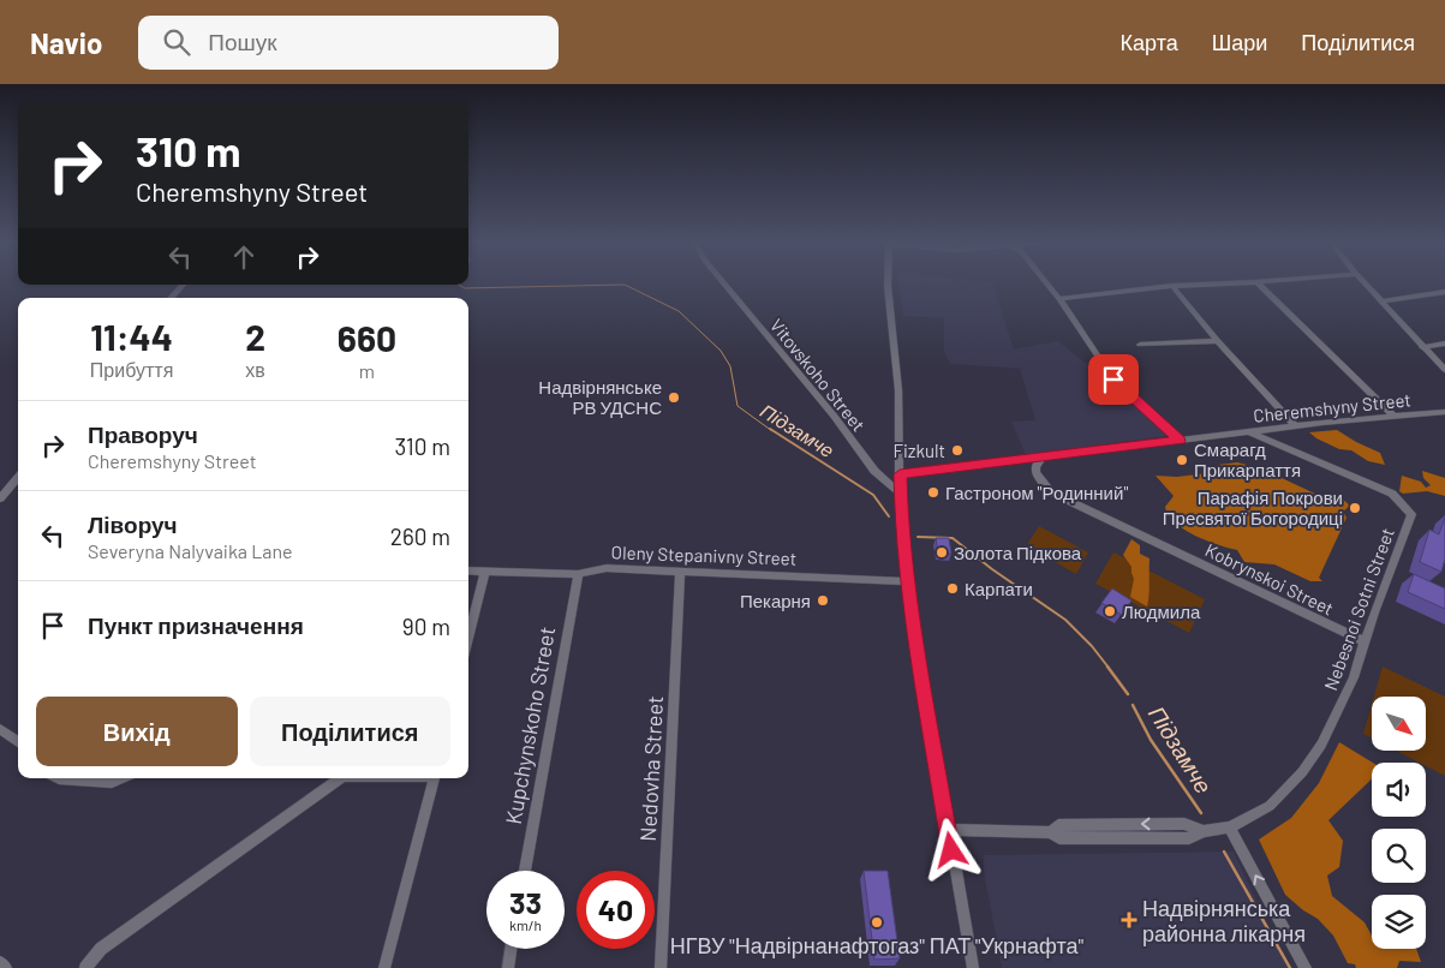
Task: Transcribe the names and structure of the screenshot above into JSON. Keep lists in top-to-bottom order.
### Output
{
  "streets": {
    "street": [
      "Vitovskoho Street",
      "Cheremshyny Street",
      "Oleny Stepanivny Street",
      "Kobrynskoi Street",
      "Nebesnoi Sotni Street",
      "Kupchynskoho Street",
      "Nedovha Street"
    ]
  },
  "crossings": [
    ["Cheremshyny Street", "Kobrynskoi Street"],
    ["Cheremshyny Street", "Nebesnoi Sotni Street"],
    ["Oleny Stepanivny Street", "Kupchynskoho Street"],
    ["Oleny Stepanivny Street", "Nedovha Street"],
    ["Kobrynskoi Street", "Nebesnoi Sotni Street"]
  ],
  "water": ["Підзамче"],
  "places": {
    "other": [
      "Надвірнянське РВ УДСНС",
      "Fizkult",
      "Смарагд Прикарпаття",
      "Гастроном \"Родинний\"",
      "Парафія Покрови Пресвятої Богородиці",
      "Золота Підкова",
      "Карпати",
      "Пекарня",
      "Людмила",
      "НГВУ \"Надвірнанафтогаз\" ПАТ \"Укрнафта\""
    ],
    "health": ["Надвірнянська районна лікарня"]
  },
  "north": "bottom right",
  "page": {
    "header": "Navio",
    "search": "Пошук",
    "nav": ["Карта", "Шари", "Поділитися"],
    "turn": ["310 m", "Cheremshyny Street"],
    "eta": [
      "11:44",
      "Прибуття",
      "2",
      "хв",
      "660",
      "m"
    ],
    "list": [
      {
        "name": "Праворуч",
        "note": "Cheremshyny Street",
        "value": "310 m"
      },
      {
        "name": "Ліворуч",
        "note": "Severyna Nalyvaika Lane",
        "value": "260 m"
      },
      {
        "name": "Пункт призначення",
        "value": "90 m"
      }
    ],
    "buttons": ["Вихід", "Поділитися"],
    "speed": "33 km/h",
    "limit": "40"
  }
}
